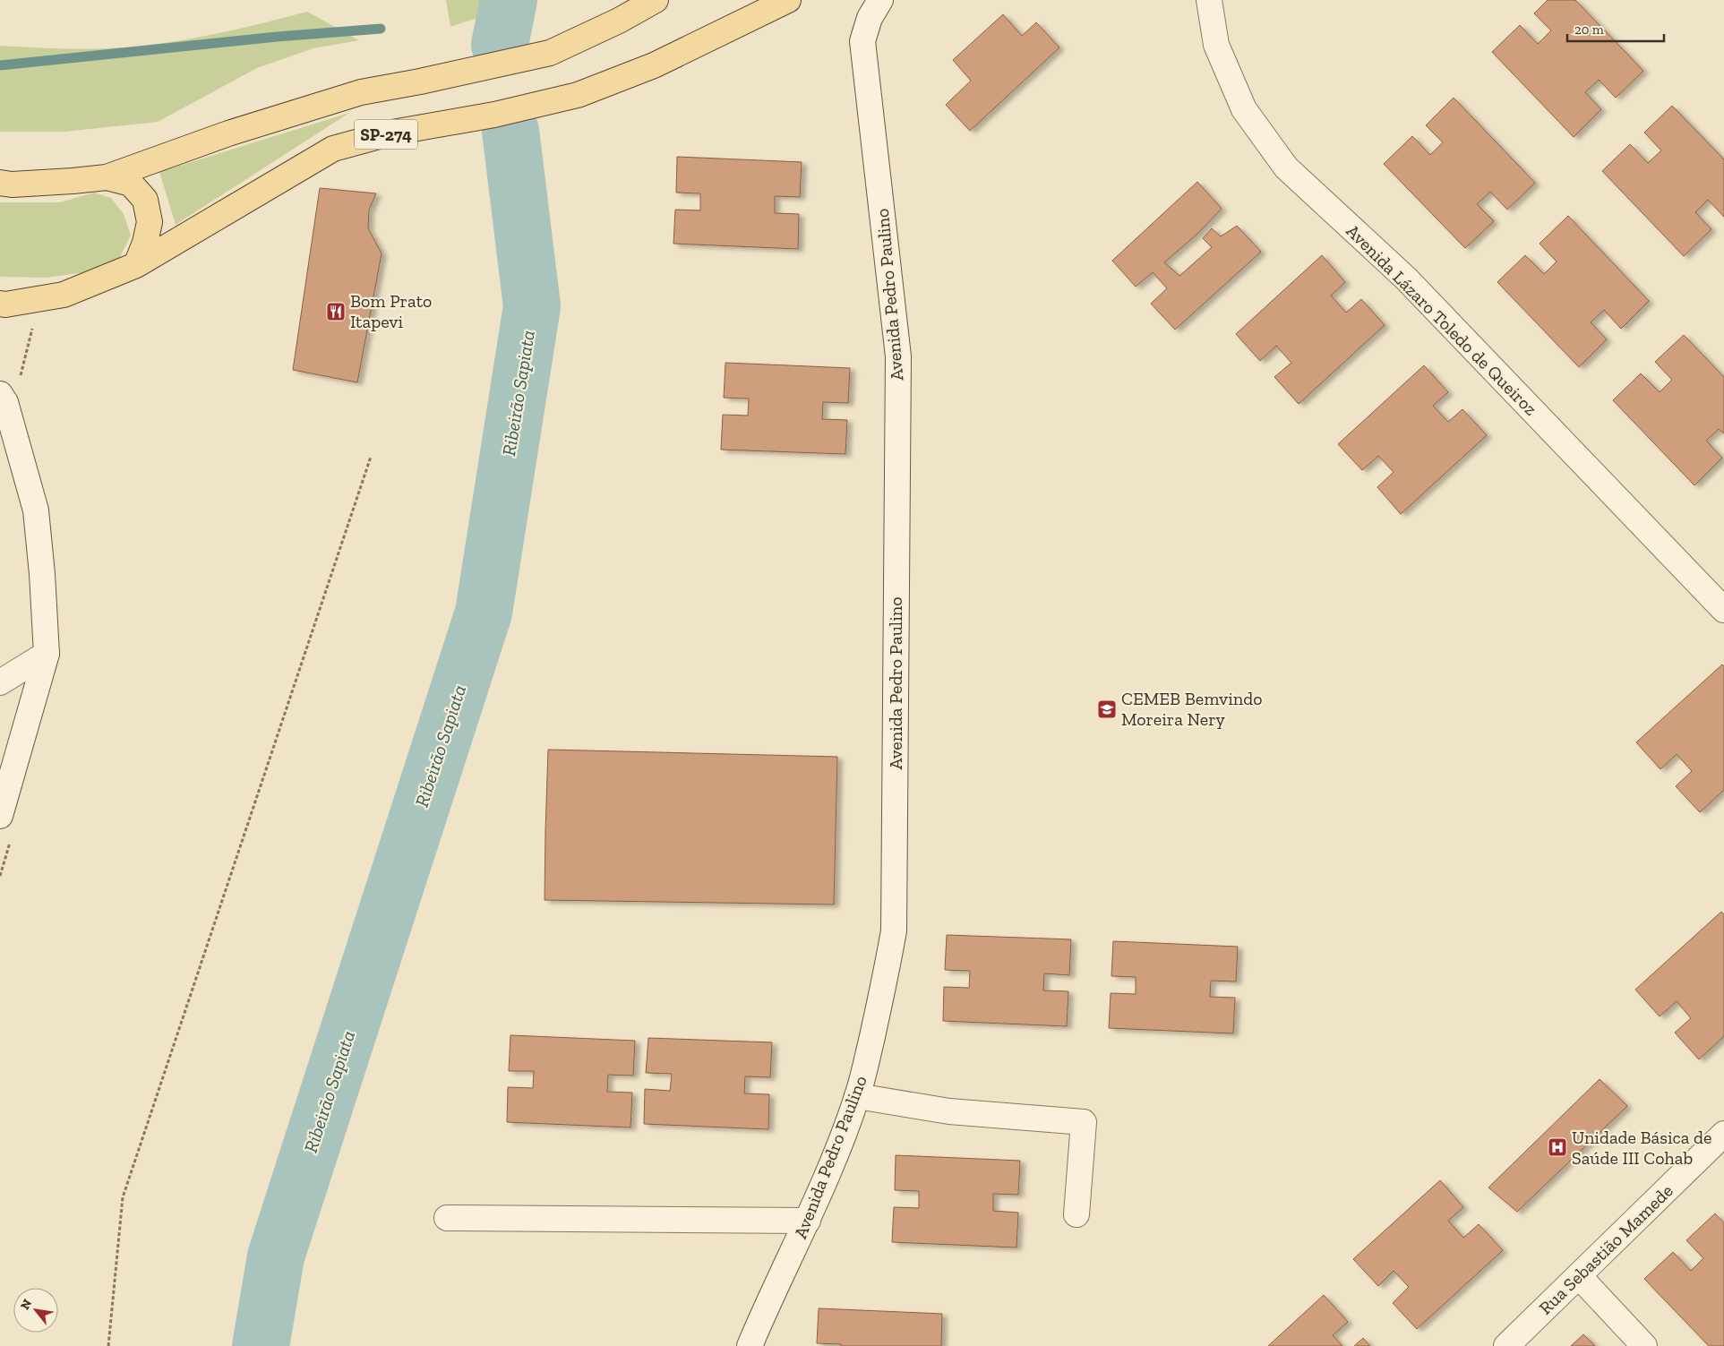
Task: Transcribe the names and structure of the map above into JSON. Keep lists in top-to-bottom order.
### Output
{
  "streets": {
    "main road": ["SP-274"],
    "street": ["Avenida Pedro Paulino", "Avenida Lázaro Toledo de Queiroz", "Rua Sebastião Mamede"]
  },
  "water": ["Ribeirão Sapiata"],
  "places": {
    "restaurant": ["Bom Prato Itapevi"],
    "school or university": ["CEMEB Bemvindo Moreira Nery"],
    "hospital": ["Unidade Básica de Saúde III Cohab"]
  },
  "scale_bar": "20 m",
  "north": "top left"
}
